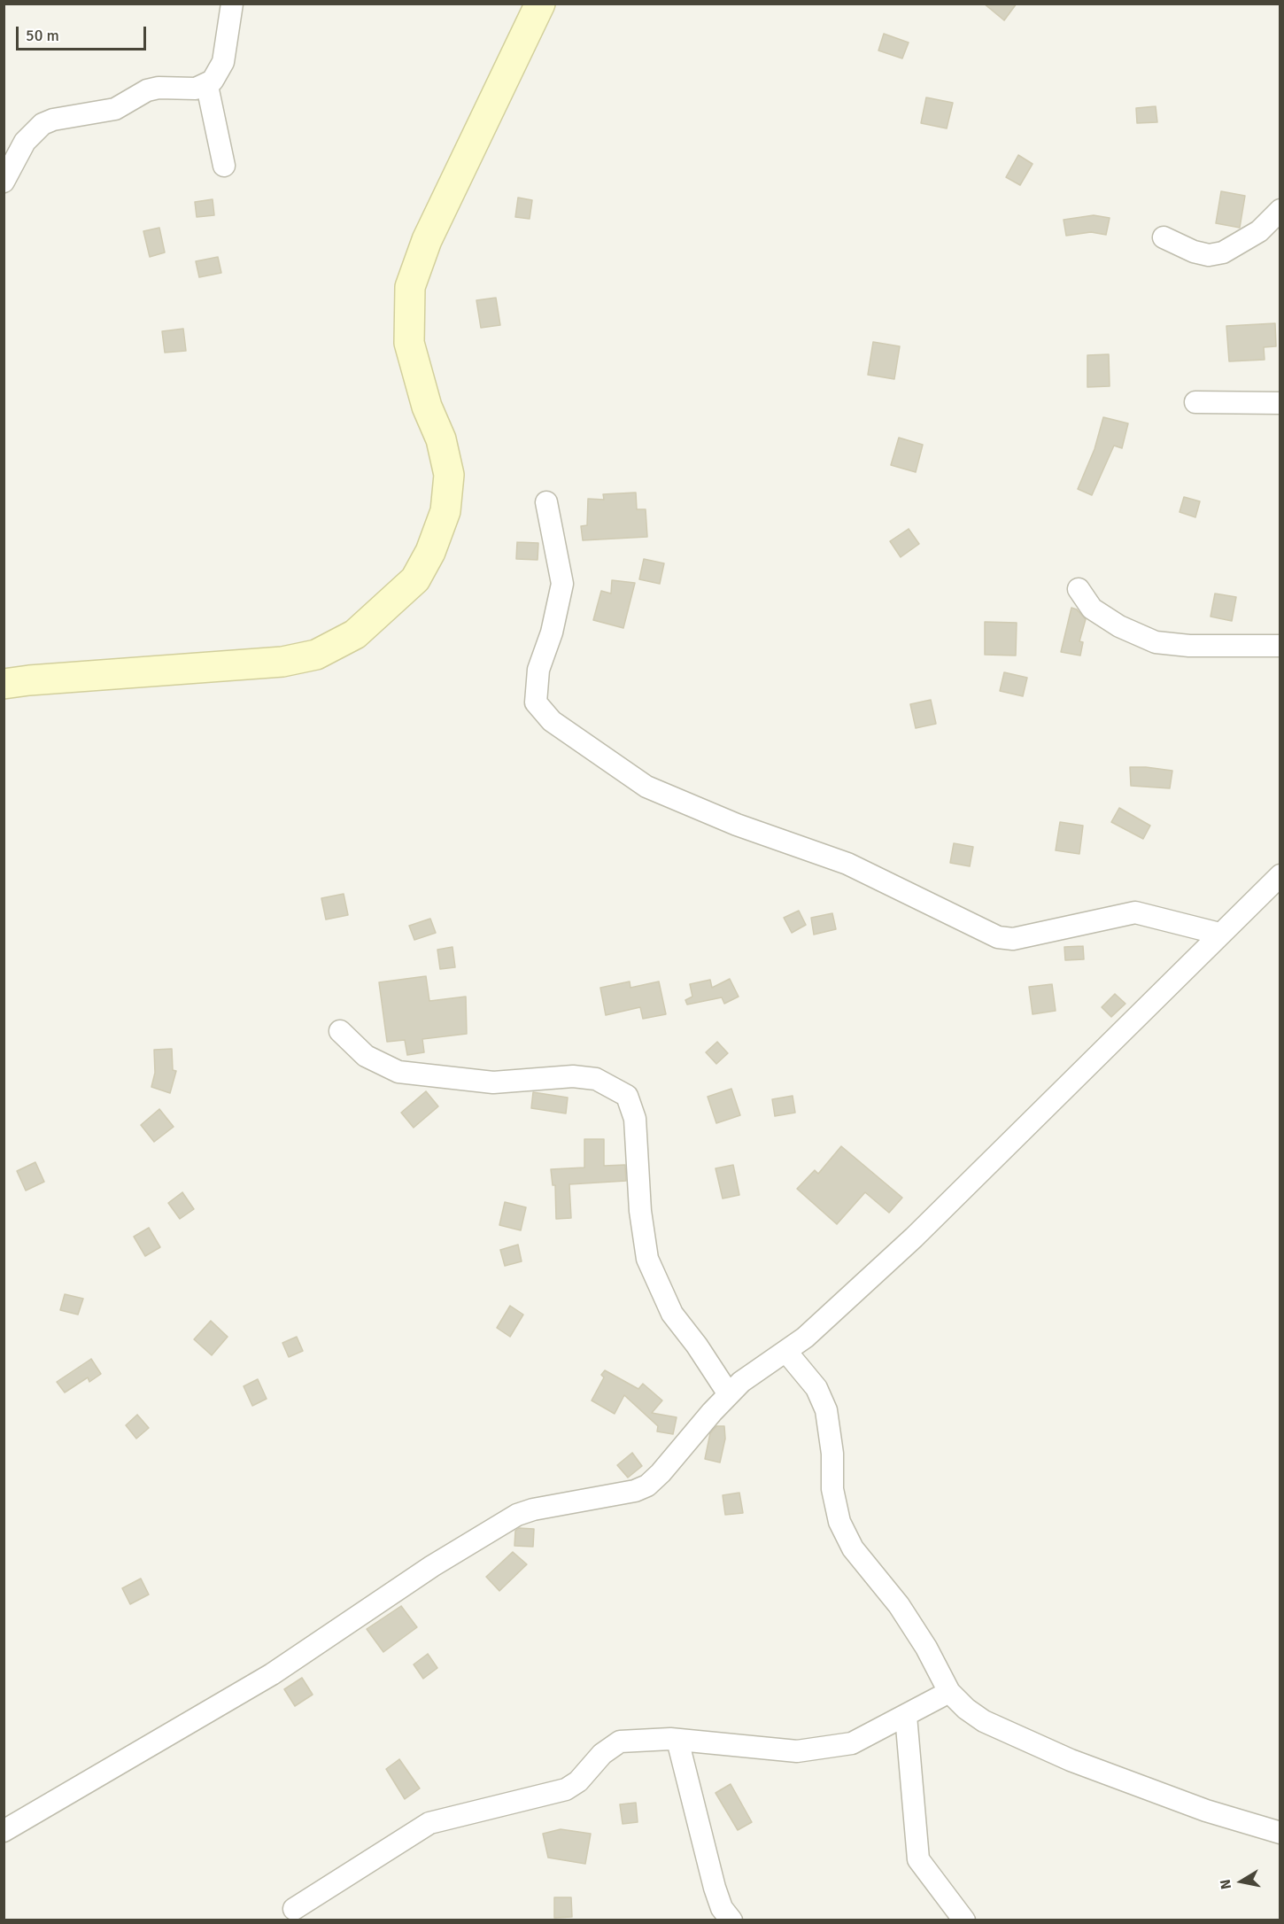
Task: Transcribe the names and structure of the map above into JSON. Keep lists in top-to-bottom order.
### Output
{
  "scale_bar": "50 m",
  "north": "left"
}
